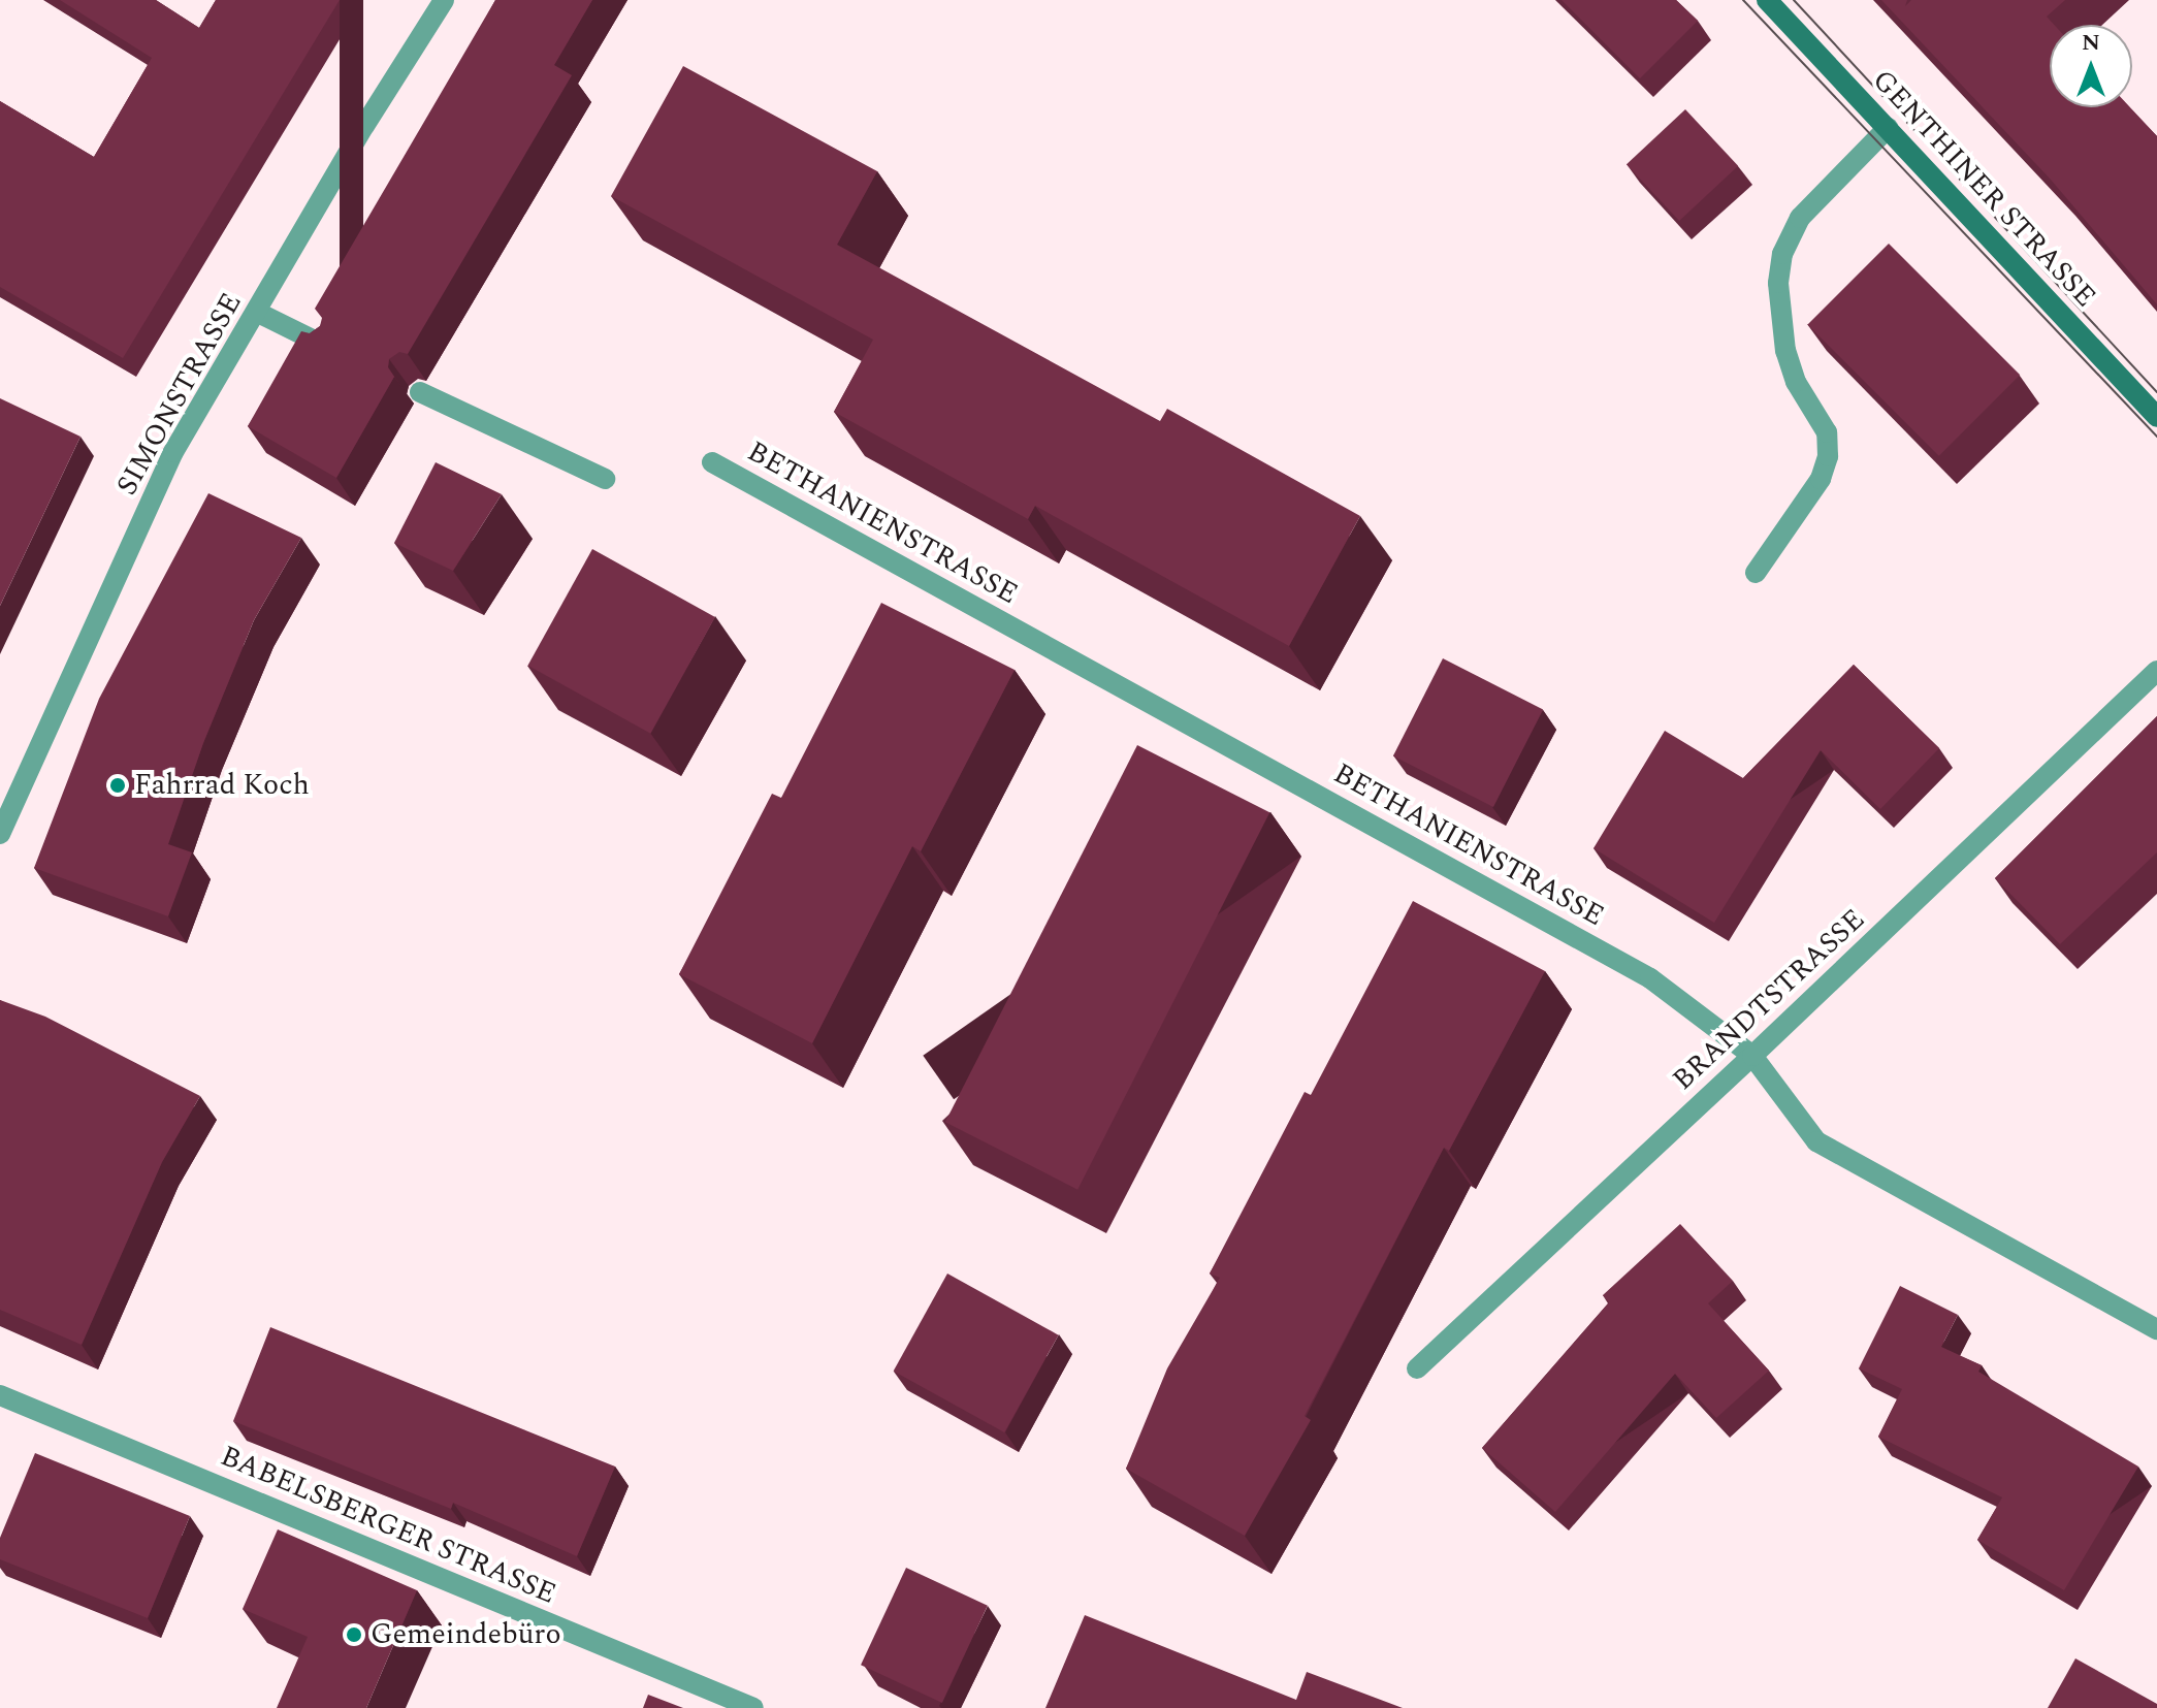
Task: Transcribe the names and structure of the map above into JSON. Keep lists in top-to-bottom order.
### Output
{
  "streets": {
    "main road": ["GENTHINER STRASSE"],
    "street": [
      "SIMONSTRASSE",
      "BETHANIENSTRASSE",
      "BRANDTSTRASSE",
      "BABELSBERGER STRASSE"
    ]
  },
  "crossings": [
    ["BETHANIENSTRASSE", "BRANDTSTRASSE"]
  ],
  "places": ["Fahrrad Koch", "Gemeindebüro"],
  "north": "top"
}
